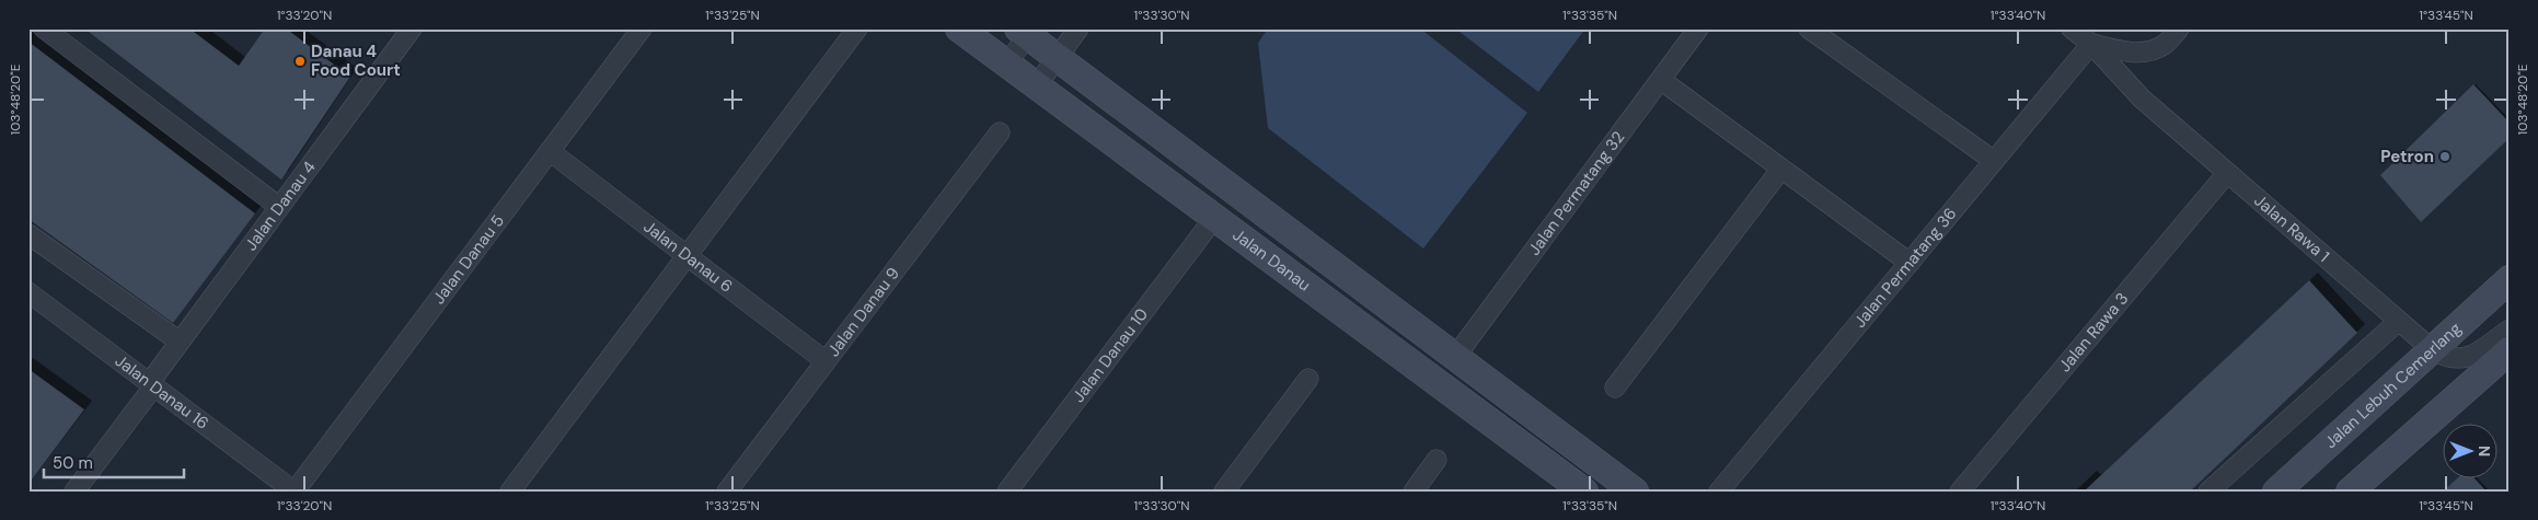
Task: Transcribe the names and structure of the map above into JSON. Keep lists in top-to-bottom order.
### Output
{
  "streets": {
    "street": [
      "Jalan Permatang 32",
      "Jalan Danau 4",
      "Jalan Rawa 1",
      "Jalan Danau 6",
      "Jalan Danau 5",
      "Jalan Danau",
      "Jalan Permatang 36",
      "Jalan Danau 9",
      "Jalan Rawa 3",
      "Jalan Danau 10",
      "Jalan Lebuh Cemerlang",
      "Jalan Danau 16"
    ]
  },
  "crossings": [
    ["Jalan Permatang 32", "Jalan Danau"],
    ["Jalan Danau 4", "Jalan Danau 16"],
    ["Jalan Rawa 1", "Jalan Permatang 36"],
    ["Jalan Rawa 1", "Jalan Rawa 3"],
    ["Jalan Rawa 1", "Jalan Lebuh Cemerlang"],
    ["Jalan Danau 6", "Jalan Danau 5"],
    ["Jalan Danau 6", "Jalan Danau 9"],
    ["Jalan Danau 5", "Jalan Danau 16"],
    ["Jalan Danau", "Jalan Danau 10"]
  ],
  "places": ["Danau 4 Food Court", "Petron"],
  "scale_bar": "50 m",
  "north": "right",
  "coordinates": [
    "1°33'20\"N",
    "1°33'25\"N",
    "1°33'30\"N",
    "1°33'35\"N",
    "1°33'40\"N",
    "1°33'45\"N",
    "103°48'20\"E"
  ]
}
